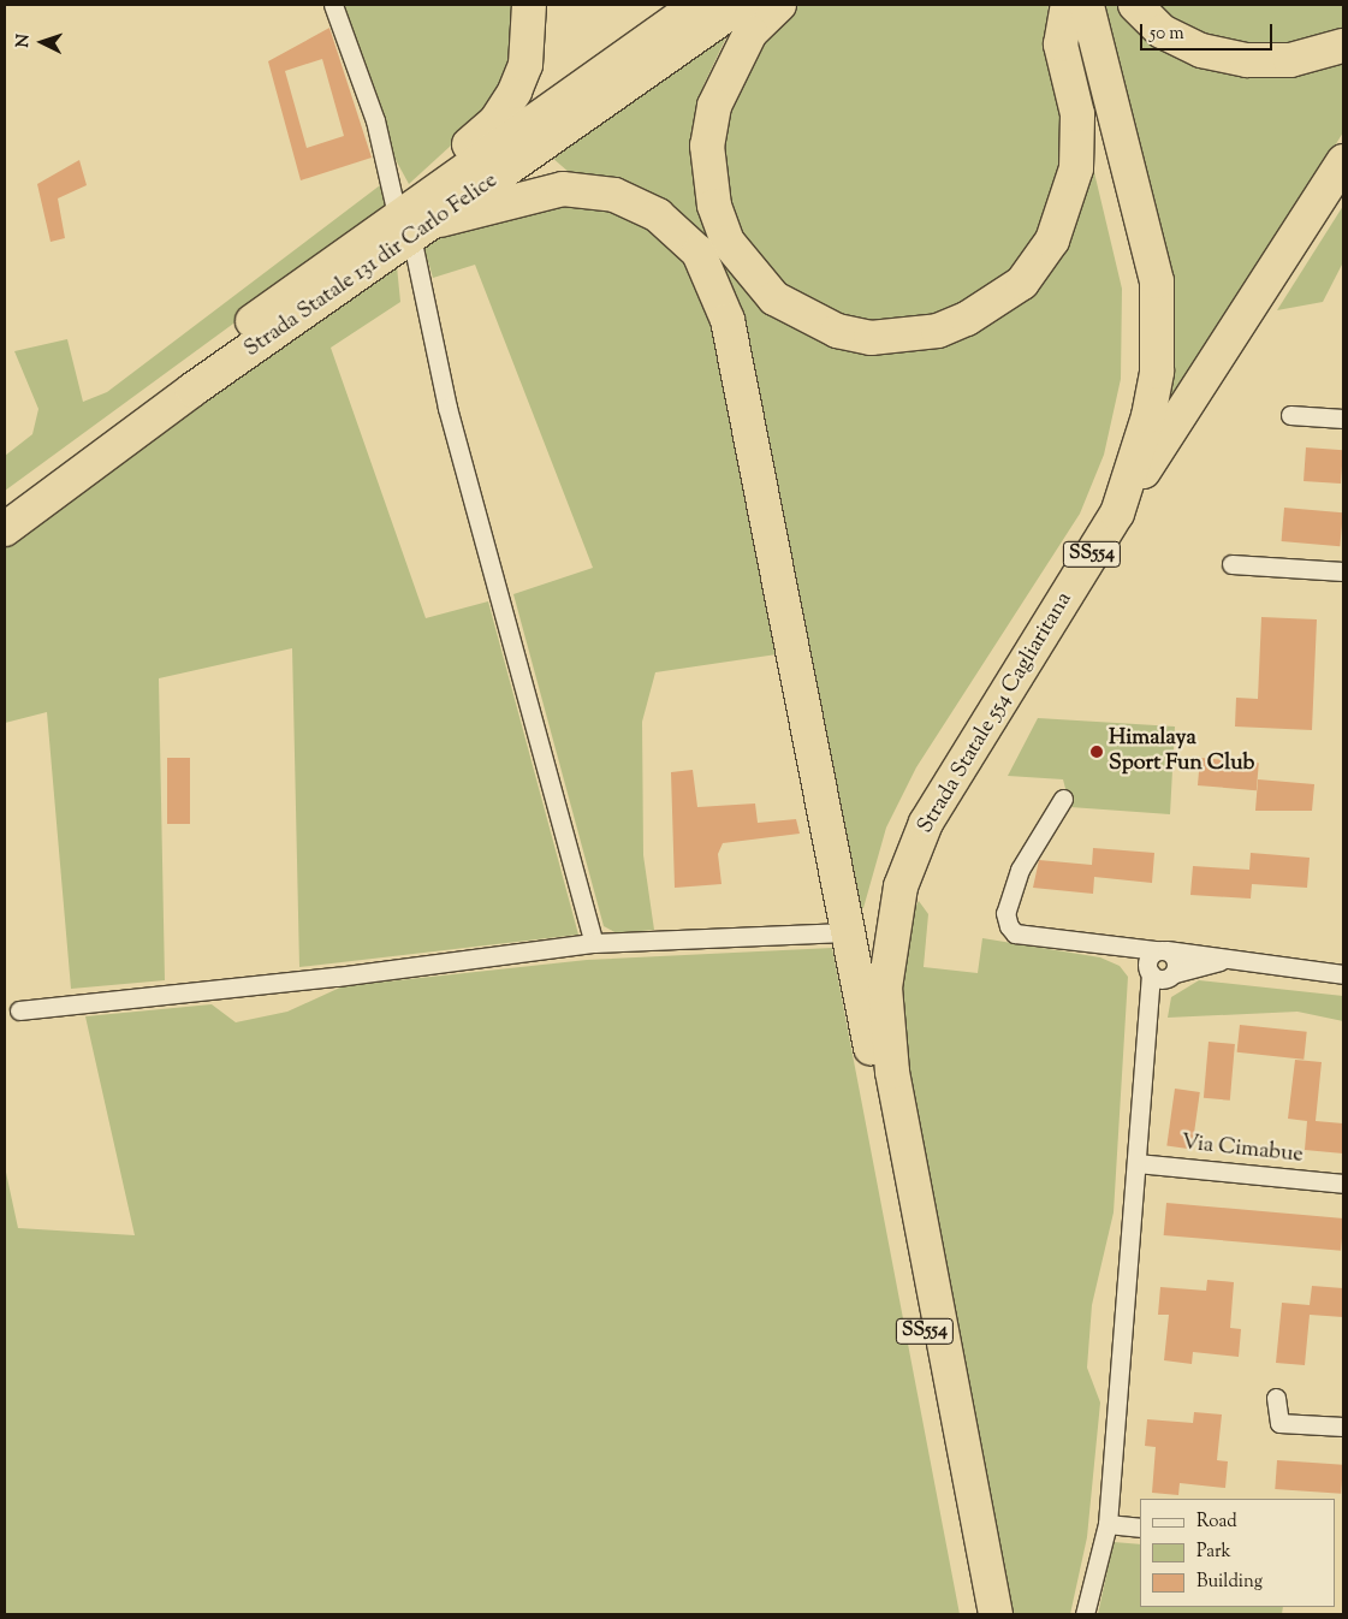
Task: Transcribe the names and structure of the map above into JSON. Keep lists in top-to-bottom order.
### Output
{
  "streets": {
    "highway": ["Strada Statale 131 dir Carlo Felice", "SS554", "Strada Statale 554 Cagliaritana"],
    "street": ["Via Cimabue"]
  },
  "places": ["Himalaya Sport Fun Club"],
  "legend": ["Road", "Park", "Building"],
  "scale_bar": "50 m",
  "north": "left"
}
